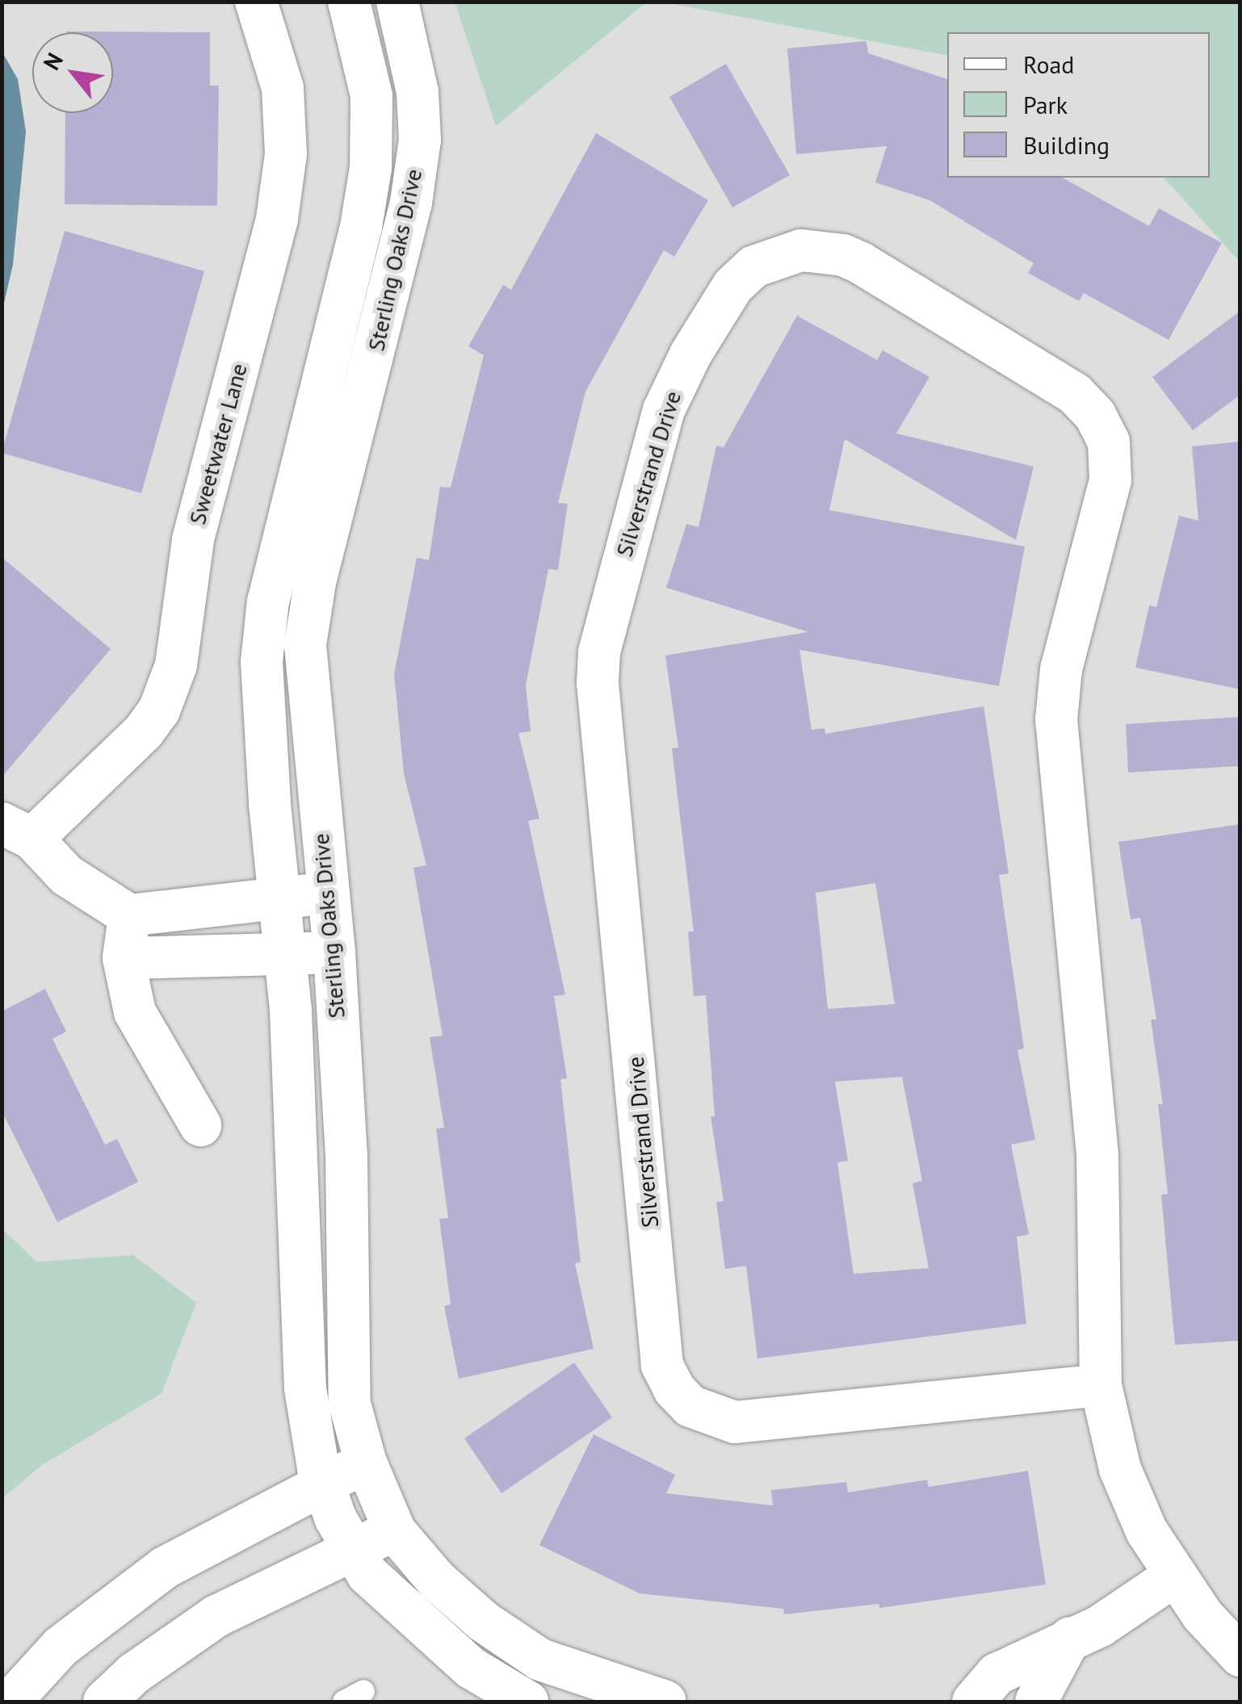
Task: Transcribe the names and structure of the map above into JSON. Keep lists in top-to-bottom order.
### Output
{
  "streets": {
    "street": ["Sterling Oaks Drive", "Sweetwater Lane", "Silverstrand Drive"]
  },
  "legend": ["Road", "Park", "Building"],
  "north": "top left"
}
